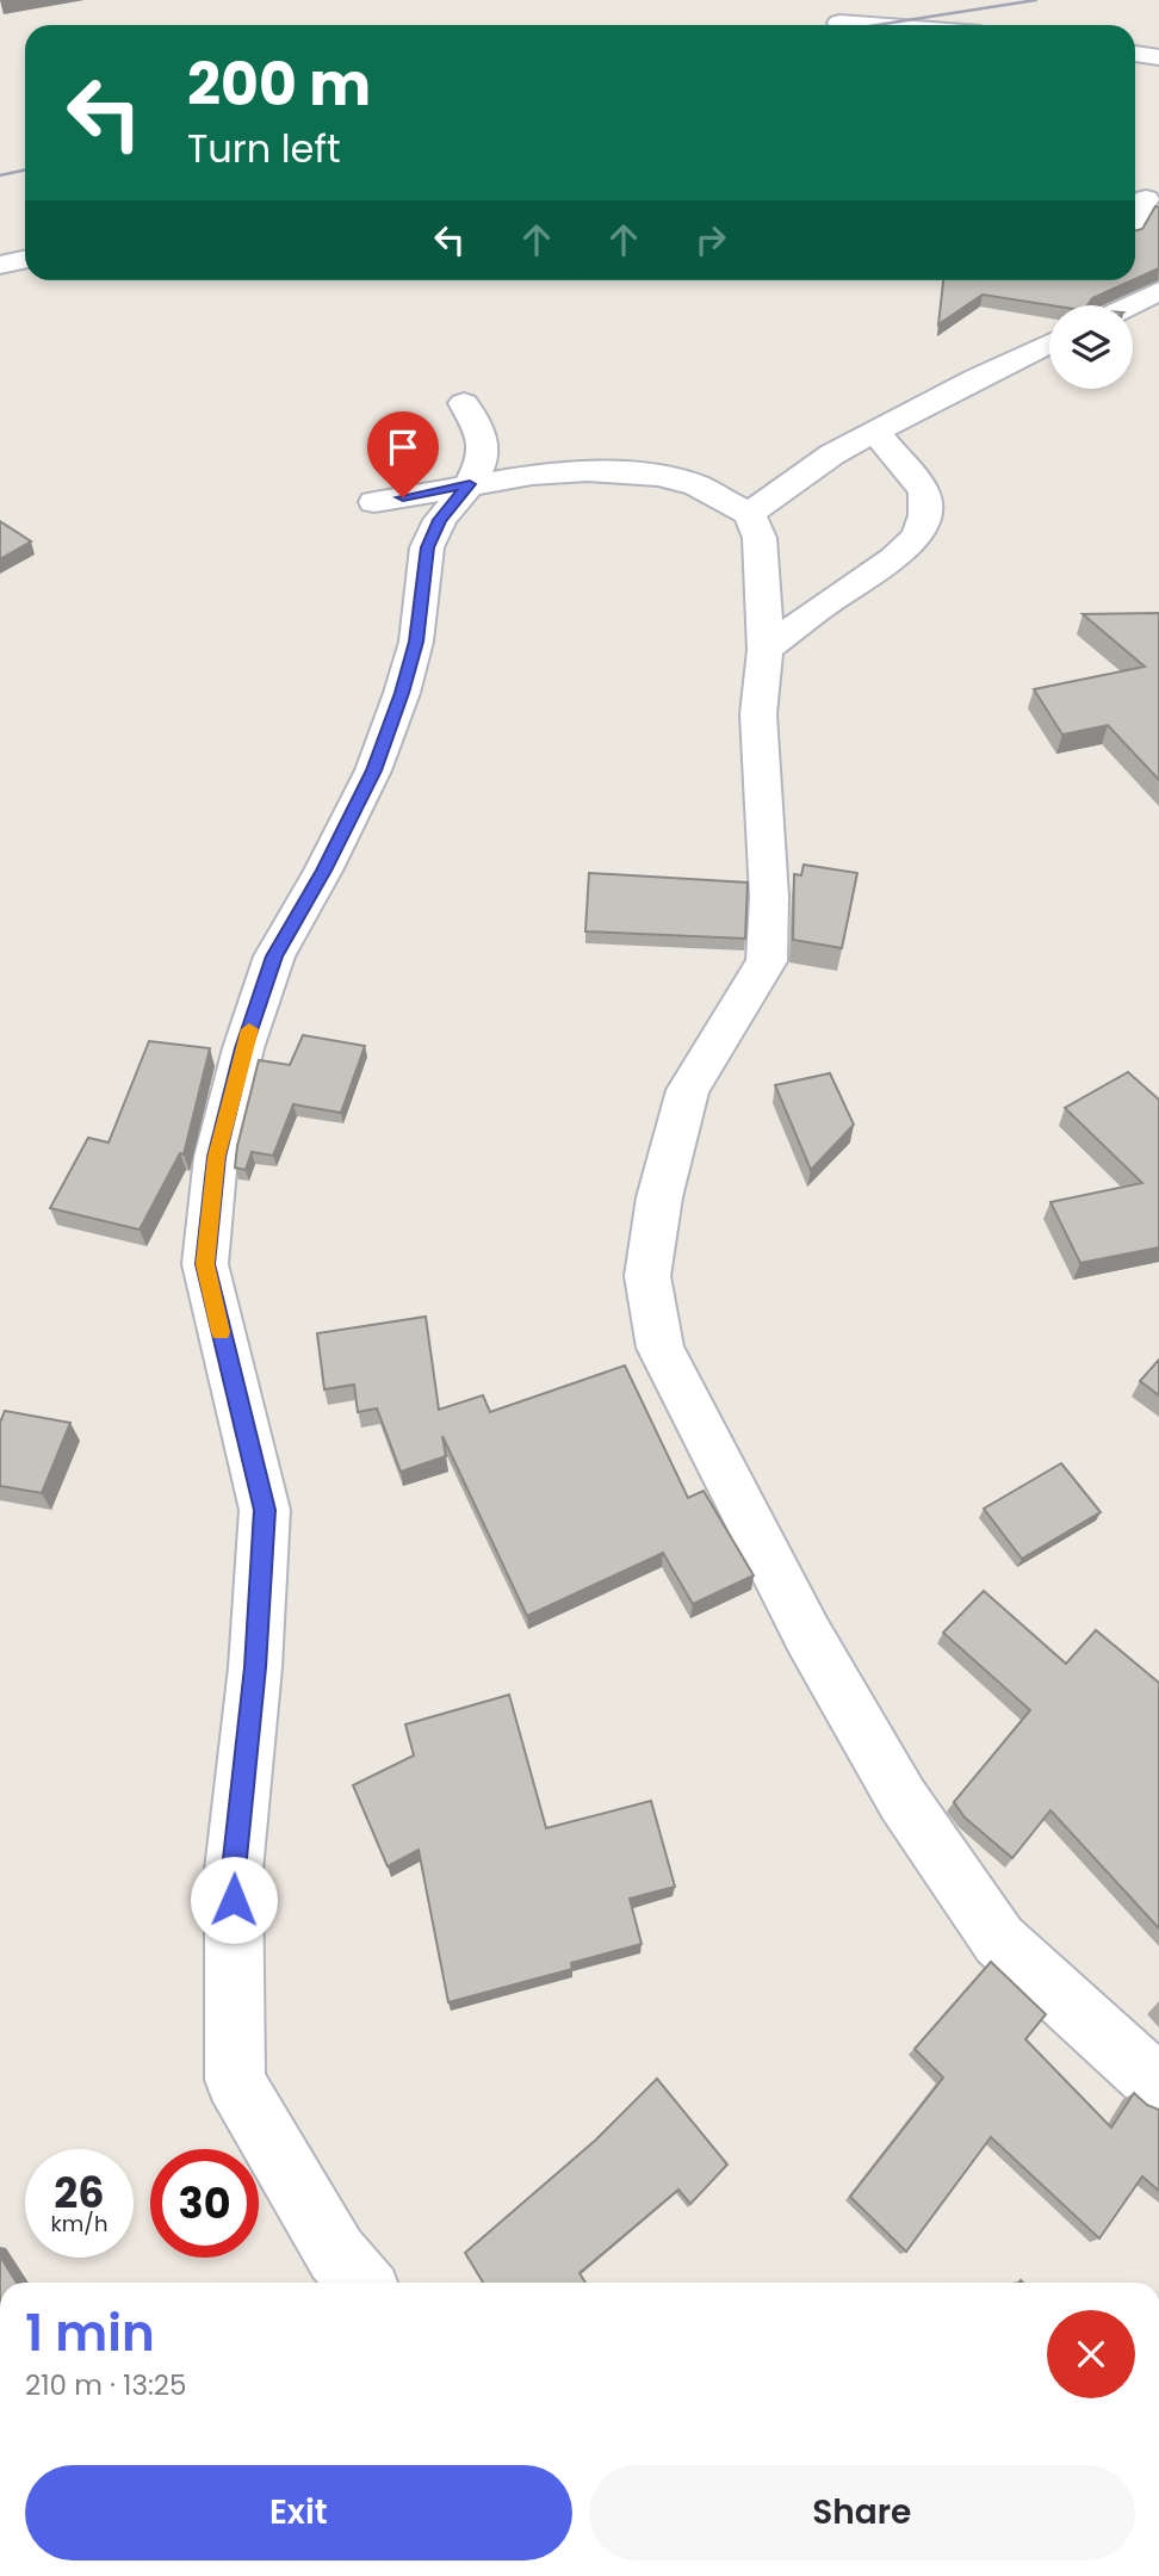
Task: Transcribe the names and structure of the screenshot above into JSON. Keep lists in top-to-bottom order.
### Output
{
  "page": {
    "turn": ["200 m", "Turn left"],
    "speed": "26 km/h",
    "limit": "30",
    "heading": ["1 min", "210 m · 13:25"],
    "buttons": ["Exit", "Share"]
  }
}
